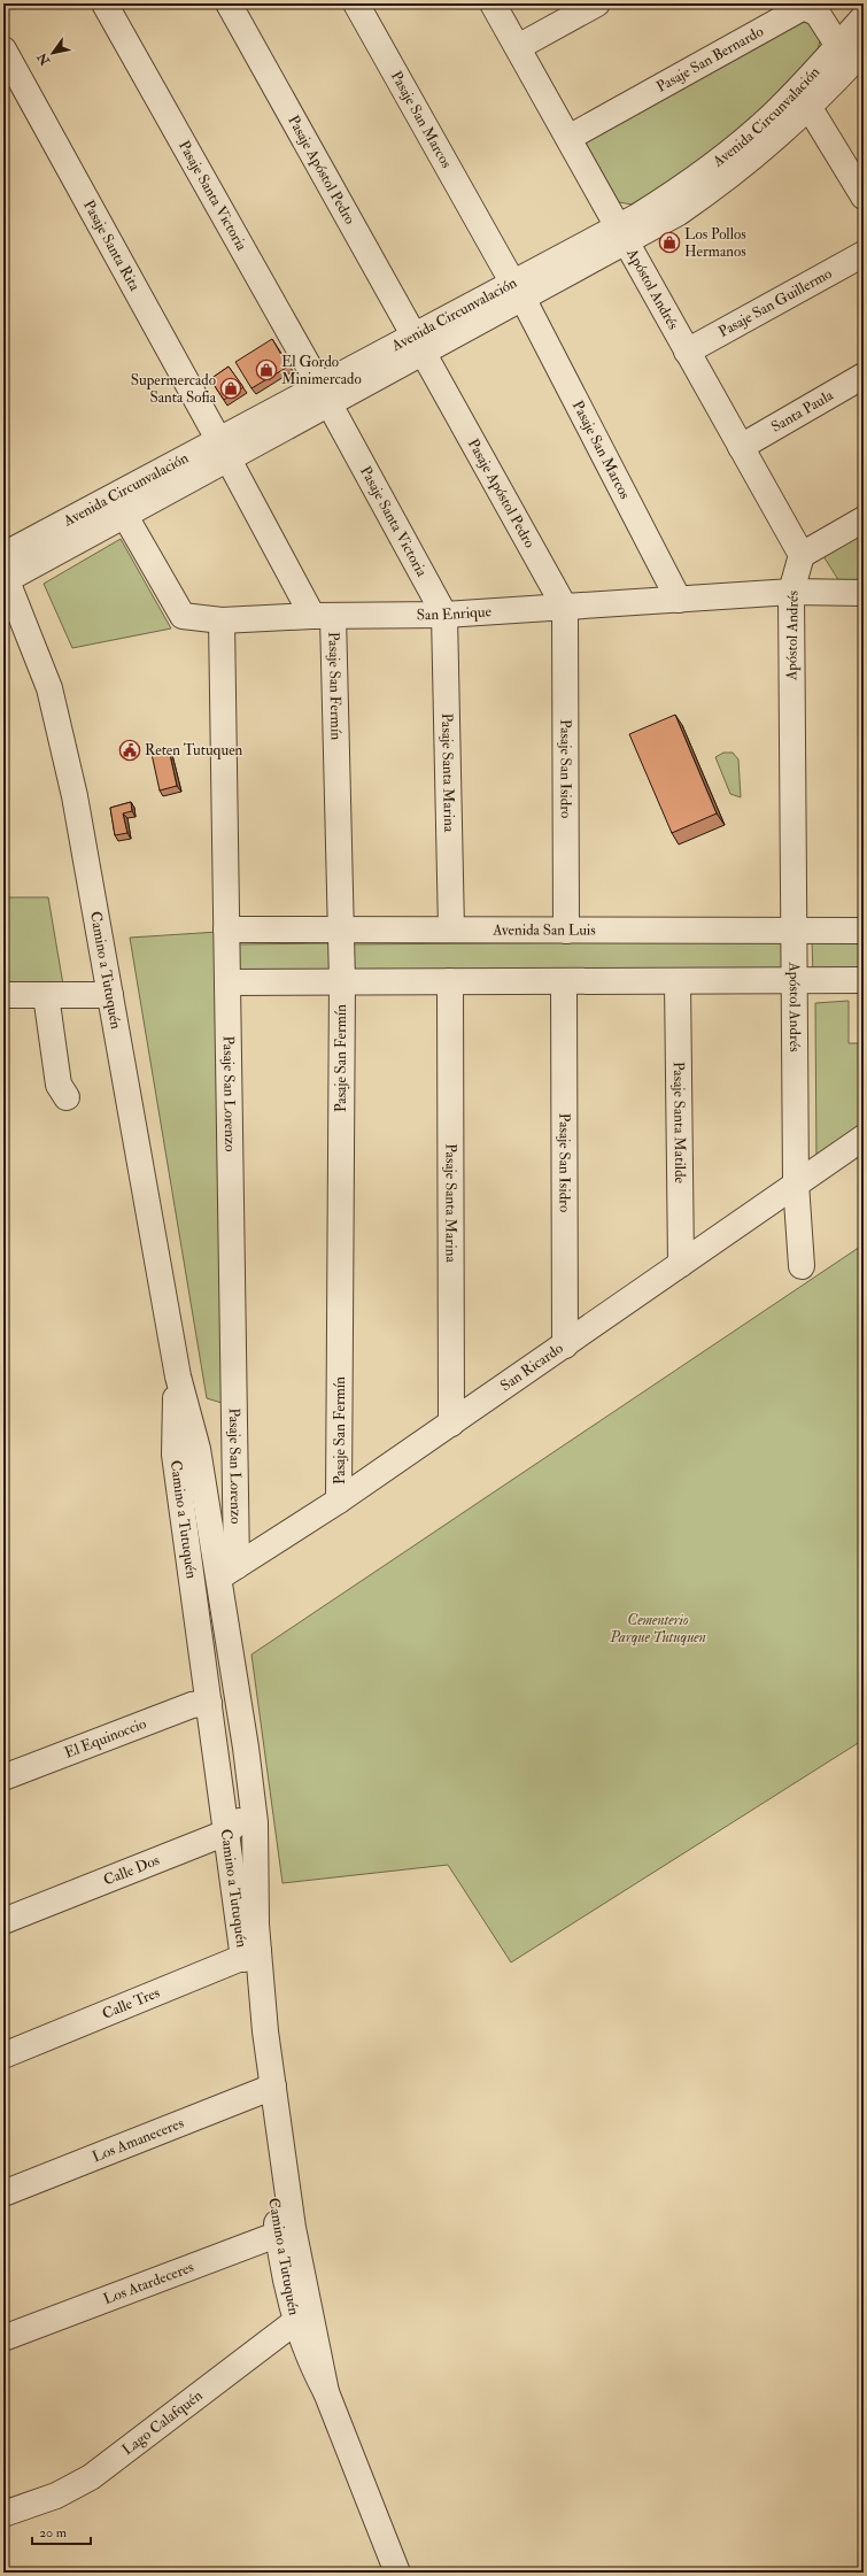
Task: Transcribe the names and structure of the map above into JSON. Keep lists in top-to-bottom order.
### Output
{
  "streets": {
    "street": [
      "Pasaje San Bernardo",
      "Avenida Circunvalación",
      "Pasaje San Marcos",
      "Pasaje Apóstol Pedro",
      "Pasaje Santa Victoria",
      "Pasaje Santa Rita",
      "Apóstol Andrés",
      "Pasaje San Guillermo",
      "Santa Paula",
      "San Enrique",
      "Pasaje San Fermín",
      "Pasaje San Isidro",
      "Pasaje Santa Marina",
      "Avenida San Luis",
      "Camino a Tutuquén",
      "Pasaje San Lorenzo",
      "Pasaje Santa Matilde",
      "San Ricardo",
      "El Equinoccio",
      "Calle Dos",
      "Calle Tres",
      "Los Amaneceres",
      "Los Atardeceres",
      "Lago Calafquén"
    ]
  },
  "crossings": [
    ["Pasaje San Bernardo", "Avenida Circunvalación"],
    ["Pasaje San Bernardo", "Apóstol Andrés"],
    ["Avenida Circunvalación", "Pasaje San Marcos"],
    ["Avenida Circunvalación", "Pasaje Apóstol Pedro"],
    ["Avenida Circunvalación", "Pasaje Santa Victoria"],
    ["Avenida Circunvalación", "Pasaje Santa Rita"],
    ["Avenida Circunvalación", "Apóstol Andrés"],
    ["Avenida Circunvalación", "San Enrique"],
    ["Avenida Circunvalación", "Camino a Tutuquén"],
    ["Pasaje San Marcos", "San Enrique"],
    ["Pasaje Apóstol Pedro", "San Enrique"],
    ["Pasaje Apóstol Pedro", "Pasaje San Isidro"],
    ["Pasaje Santa Victoria", "San Enrique"],
    ["Pasaje Santa Victoria", "Pasaje Santa Marina"],
    ["Pasaje Santa Rita", "San Enrique"],
    ["Pasaje Santa Rita", "Pasaje San Fermín"],
    ["Apóstol Andrés", "Pasaje San Guillermo"],
    ["Apóstol Andrés", "Santa Paula"],
    ["Apóstol Andrés", "San Enrique"],
    ["Apóstol Andrés", "Avenida San Luis"],
    ["Apóstol Andrés", "San Ricardo"],
    ["San Enrique", "Pasaje San Fermín"],
    ["San Enrique", "Pasaje San Isidro"],
    ["San Enrique", "Pasaje Santa Marina"],
    ["San Enrique", "Pasaje San Lorenzo"],
    ["Pasaje San Fermín", "Avenida San Luis"],
    ["Pasaje San Fermín", "San Ricardo"],
    ["Pasaje San Isidro", "Avenida San Luis"],
    ["Pasaje San Isidro", "San Ricardo"],
    ["Pasaje Santa Marina", "Avenida San Luis"],
    ["Pasaje Santa Marina", "San Ricardo"],
    ["Avenida San Luis", "Pasaje San Lorenzo"],
    ["Camino a Tutuquén", "Pasaje San Lorenzo"],
    ["Camino a Tutuquén", "San Ricardo"],
    ["Camino a Tutuquén", "El Equinoccio"],
    ["Camino a Tutuquén", "Calle Dos"],
    ["Camino a Tutuquén", "Calle Tres"],
    ["Camino a Tutuquén", "Los Amaneceres"],
    ["Camino a Tutuquén", "Los Atardeceres"],
    ["Camino a Tutuquén", "Lago Calafquén"],
    ["Pasaje San Lorenzo", "San Ricardo"],
    ["Pasaje Santa Matilde", "San Ricardo"]
  ],
  "parks": ["Cementerio Parque Tutuquen"],
  "places": {
    "shop": ["Los Pollos Hermanos", "El Gordo Minimercado", "Supermercado Santa Sofia"],
    "public building": ["Reten Tutuquen"]
  },
  "scale_bar": "20 m",
  "north": "bottom left"
}
